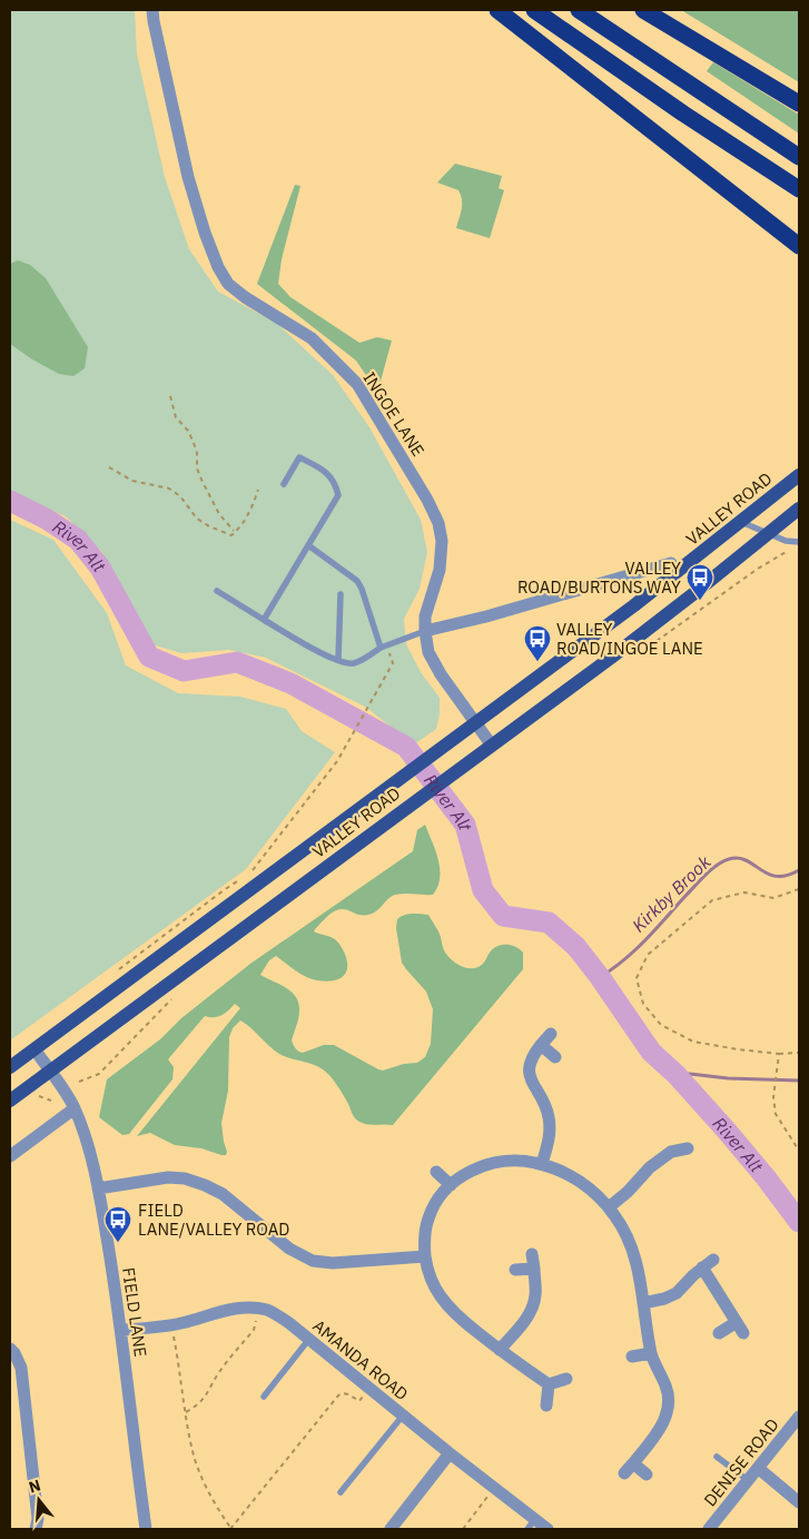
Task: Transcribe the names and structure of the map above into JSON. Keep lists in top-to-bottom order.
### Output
{
  "streets": {
    "main road": ["VALLEY ROAD"],
    "street": [
      "INGOE LANE",
      "FIELD LANE",
      "AMANDA ROAD",
      "DENISE ROAD"
    ]
  },
  "crossings": [
    ["INGOE LANE", "VALLEY ROAD"],
    ["VALLEY ROAD", "FIELD LANE"],
    ["FIELD LANE", "AMANDA ROAD"]
  ],
  "water": ["River Alt", "Kirkby Brook"],
  "places": {
    "bus stop": ["VALLEY ROAD/BURTONS WAY", "VALLEY ROAD/INGOE LANE", "FIELD LANE/VALLEY ROAD"]
  },
  "north": "top"
}
